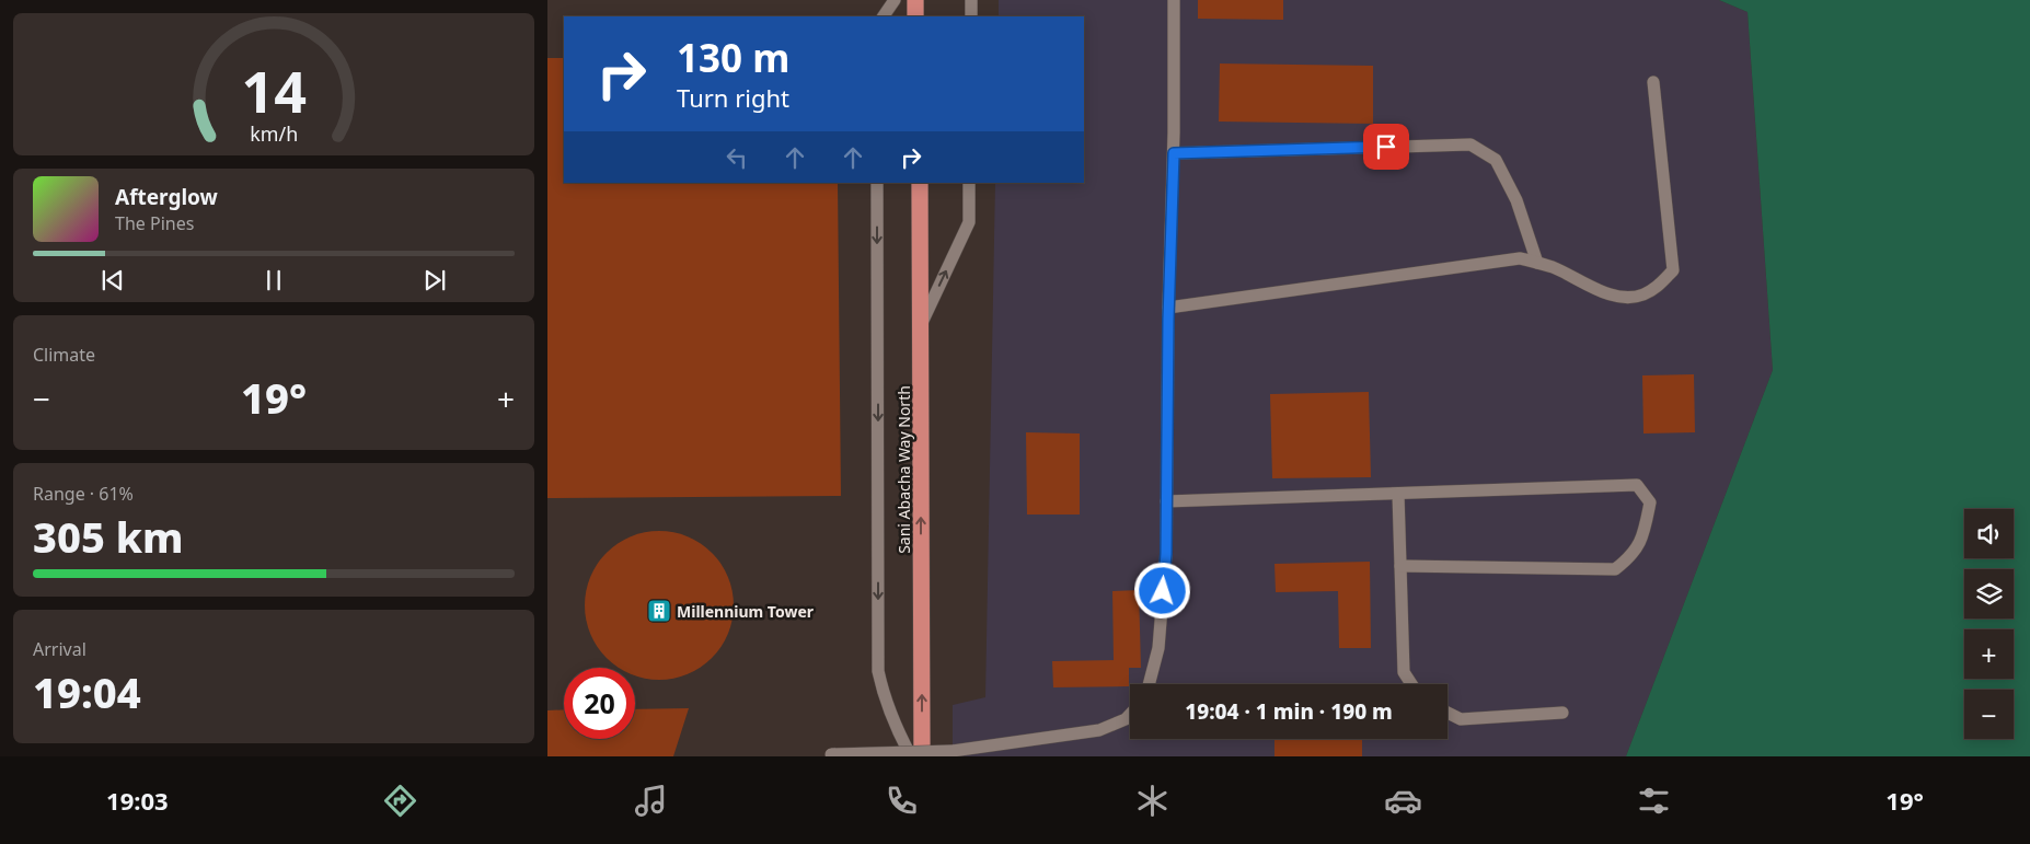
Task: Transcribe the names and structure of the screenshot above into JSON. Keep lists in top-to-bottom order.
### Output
{
  "streets": {
    "highway": ["Sani Abacha Way North"]
  },
  "one_way": ["Sani Abacha Way North"],
  "places": {
    "building": ["Millennium Tower"]
  },
  "page": {
    "turn": ["130 m", "Turn right"],
    "song": ["Afterglow", "The Pines"],
    "tile": [
      "Climate",
      ["Range · 61%", "305 km"],
      ["Arrival", "19:04"]
    ],
    "heat": ["−", "19°", "+"],
    "map_buttons": ["+", "−"],
    "limit": "20",
    "trip": "19:04 · 1 min · 190 m",
    "tabs": ["19:03", "19°"],
    "gauge": ["14", "km/h"]
  }
}
